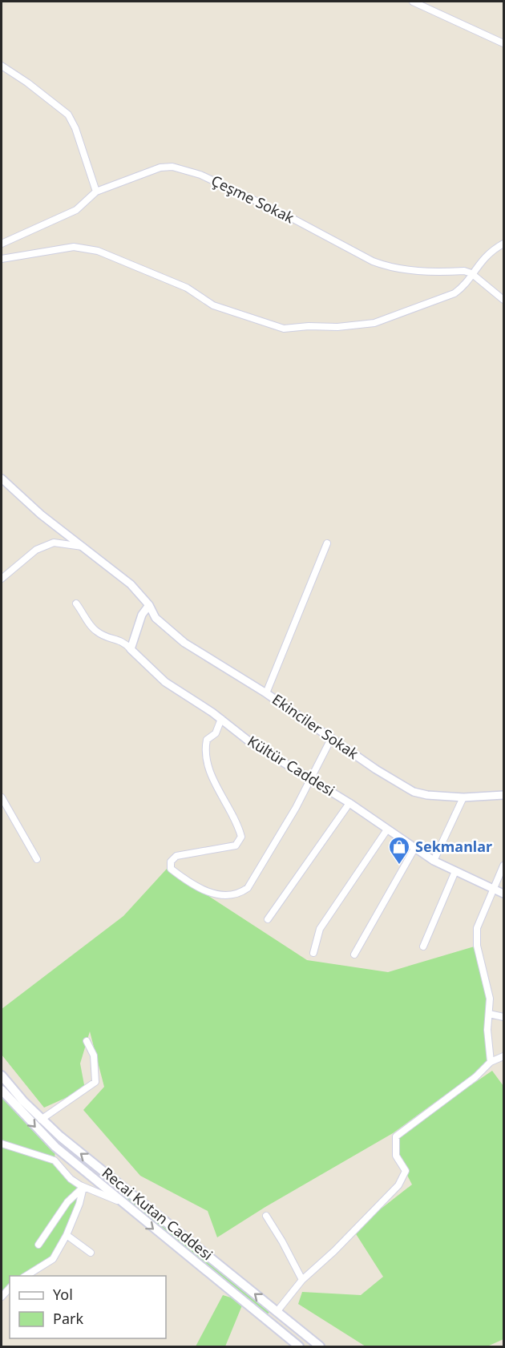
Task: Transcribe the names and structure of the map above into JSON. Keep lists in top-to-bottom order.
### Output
{
  "streets": {
    "main road": ["Recai Kutan Caddesi"],
    "street": ["Çeşme Sokak", "Ekinciler Sokak", "Kültür Caddesi"]
  },
  "places": {
    "shop": ["Sekmanlar"]
  },
  "legend": ["Yol", "Park"]
}
